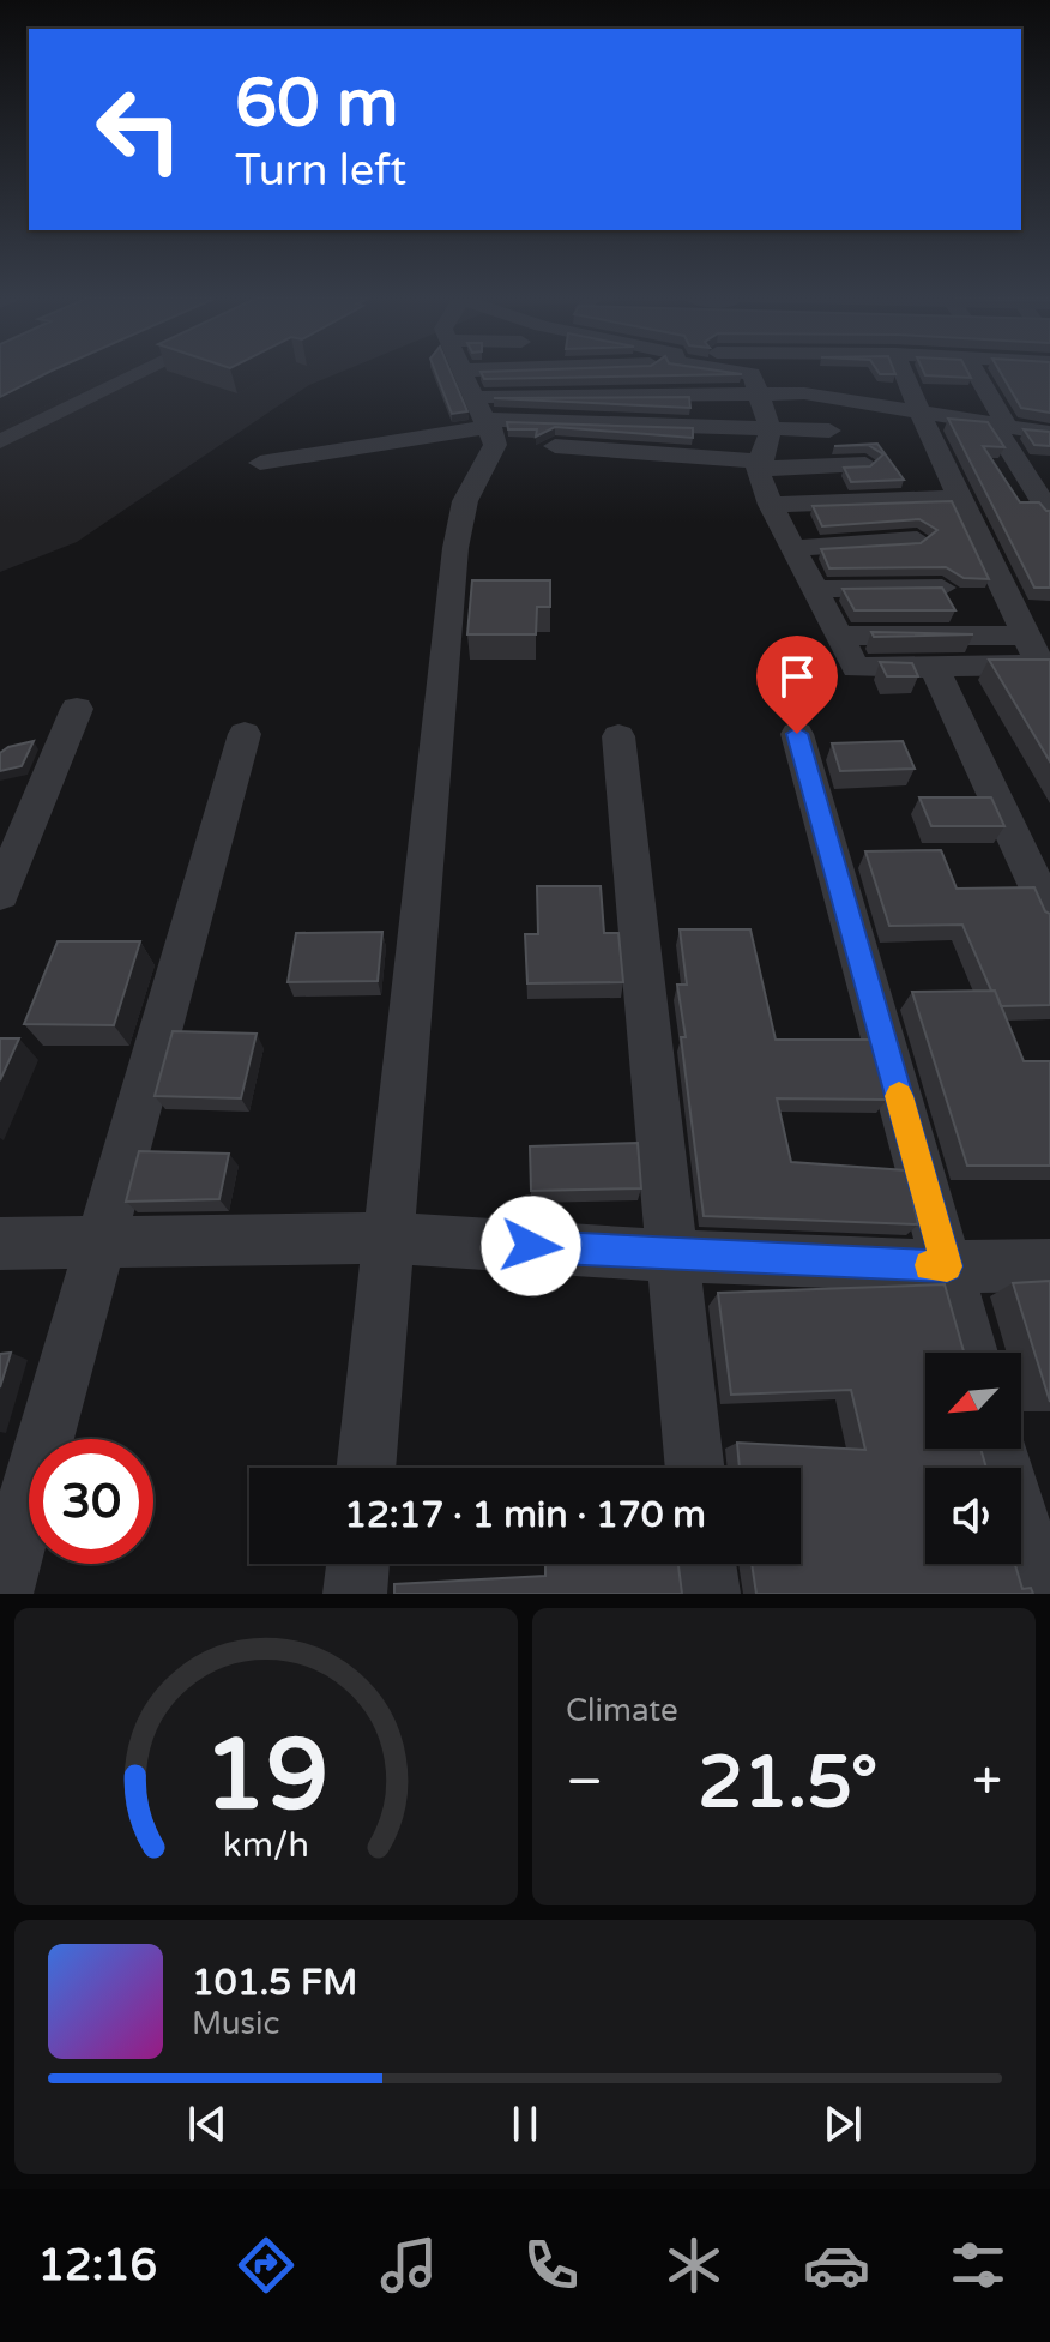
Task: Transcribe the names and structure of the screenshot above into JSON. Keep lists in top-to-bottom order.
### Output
{
  "north": "bottom left",
  "page": {
    "turn": ["60 m", "Turn left"],
    "limit": "30",
    "trip": "12:17 · 1 min · 170 m",
    "tile": "Climate",
    "heat": ["−", "21.5°", "+"],
    "song": ["101.5 FM", "Music"],
    "tabs": "12:16",
    "gauge": ["19", "km/h"]
  }
}
